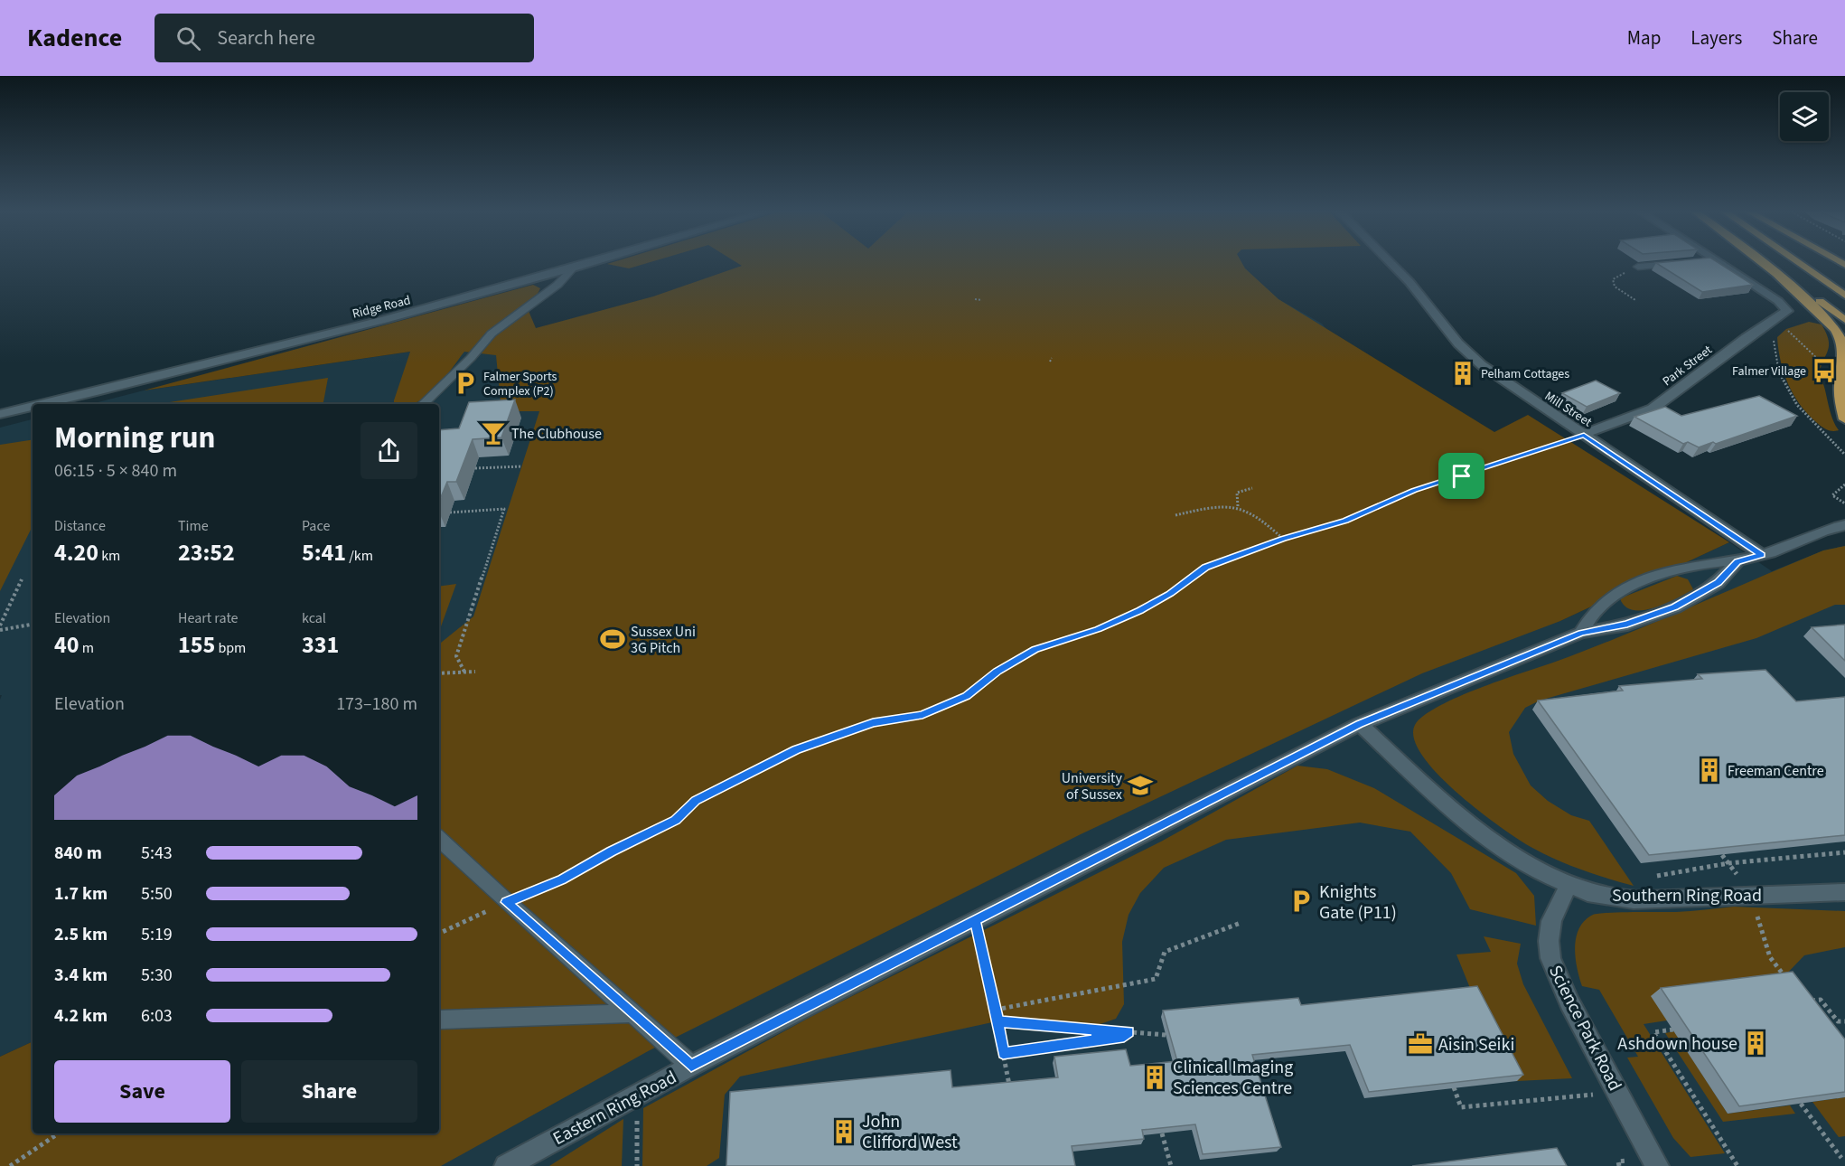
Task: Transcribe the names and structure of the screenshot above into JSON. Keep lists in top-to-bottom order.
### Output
{
  "streets": {
    "street": [
      "Ridge Road",
      "Park Street",
      "Mill Street",
      "Southern Ring Road",
      "Science Park Road",
      "Eastern Ring Road"
    ]
  },
  "crossings": [
    ["Park Street", "Mill Street"],
    ["Southern Ring Road", "Science Park Road"],
    ["Southern Ring Road", "Eastern Ring Road"]
  ],
  "places": {
    "bus stop": ["Falmer Village"],
    "building": [
      "Pelham Cottages",
      "Freeman Centre",
      "Ashdown house",
      "Clinical Imaging Sciences Centre",
      "John Clifford West"
    ],
    "parking": ["Falmer Sports Complex (P2)", "Knights Gate (P11)"],
    "bar": ["The Clubhouse"],
    "sports": ["Sussex Uni 3G Pitch"],
    "school or university": ["University of Sussex"],
    "office": ["Aisin Seiki"]
  },
  "page": {
    "header": "Kadence",
    "search": "Search here",
    "nav": ["Map", "Layers", "Share"],
    "heading": ["Morning run", "06:15 · 5 × 840 m"],
    "stats": [
      ["Distance", "4.20 km"],
      ["Time", "23:52"],
      ["Pace", "5:41 /km"],
      ["Elevation", "40 m"],
      ["Heart rate", "155 bpm"],
      ["kcal", "331"]
    ],
    "chart": ["Elevation", "173–180 m"],
    "list": [
      {
        "name": "840 m",
        "note": "5:43"
      },
      {
        "name": "1.7 km",
        "note": "5:50"
      },
      {
        "name": "2.5 km",
        "note": "5:19"
      },
      {
        "name": "3.4 km",
        "note": "5:30"
      },
      {
        "name": "4.2 km",
        "note": "6:03"
      }
    ],
    "buttons": ["Save", "Share"]
  }
}
